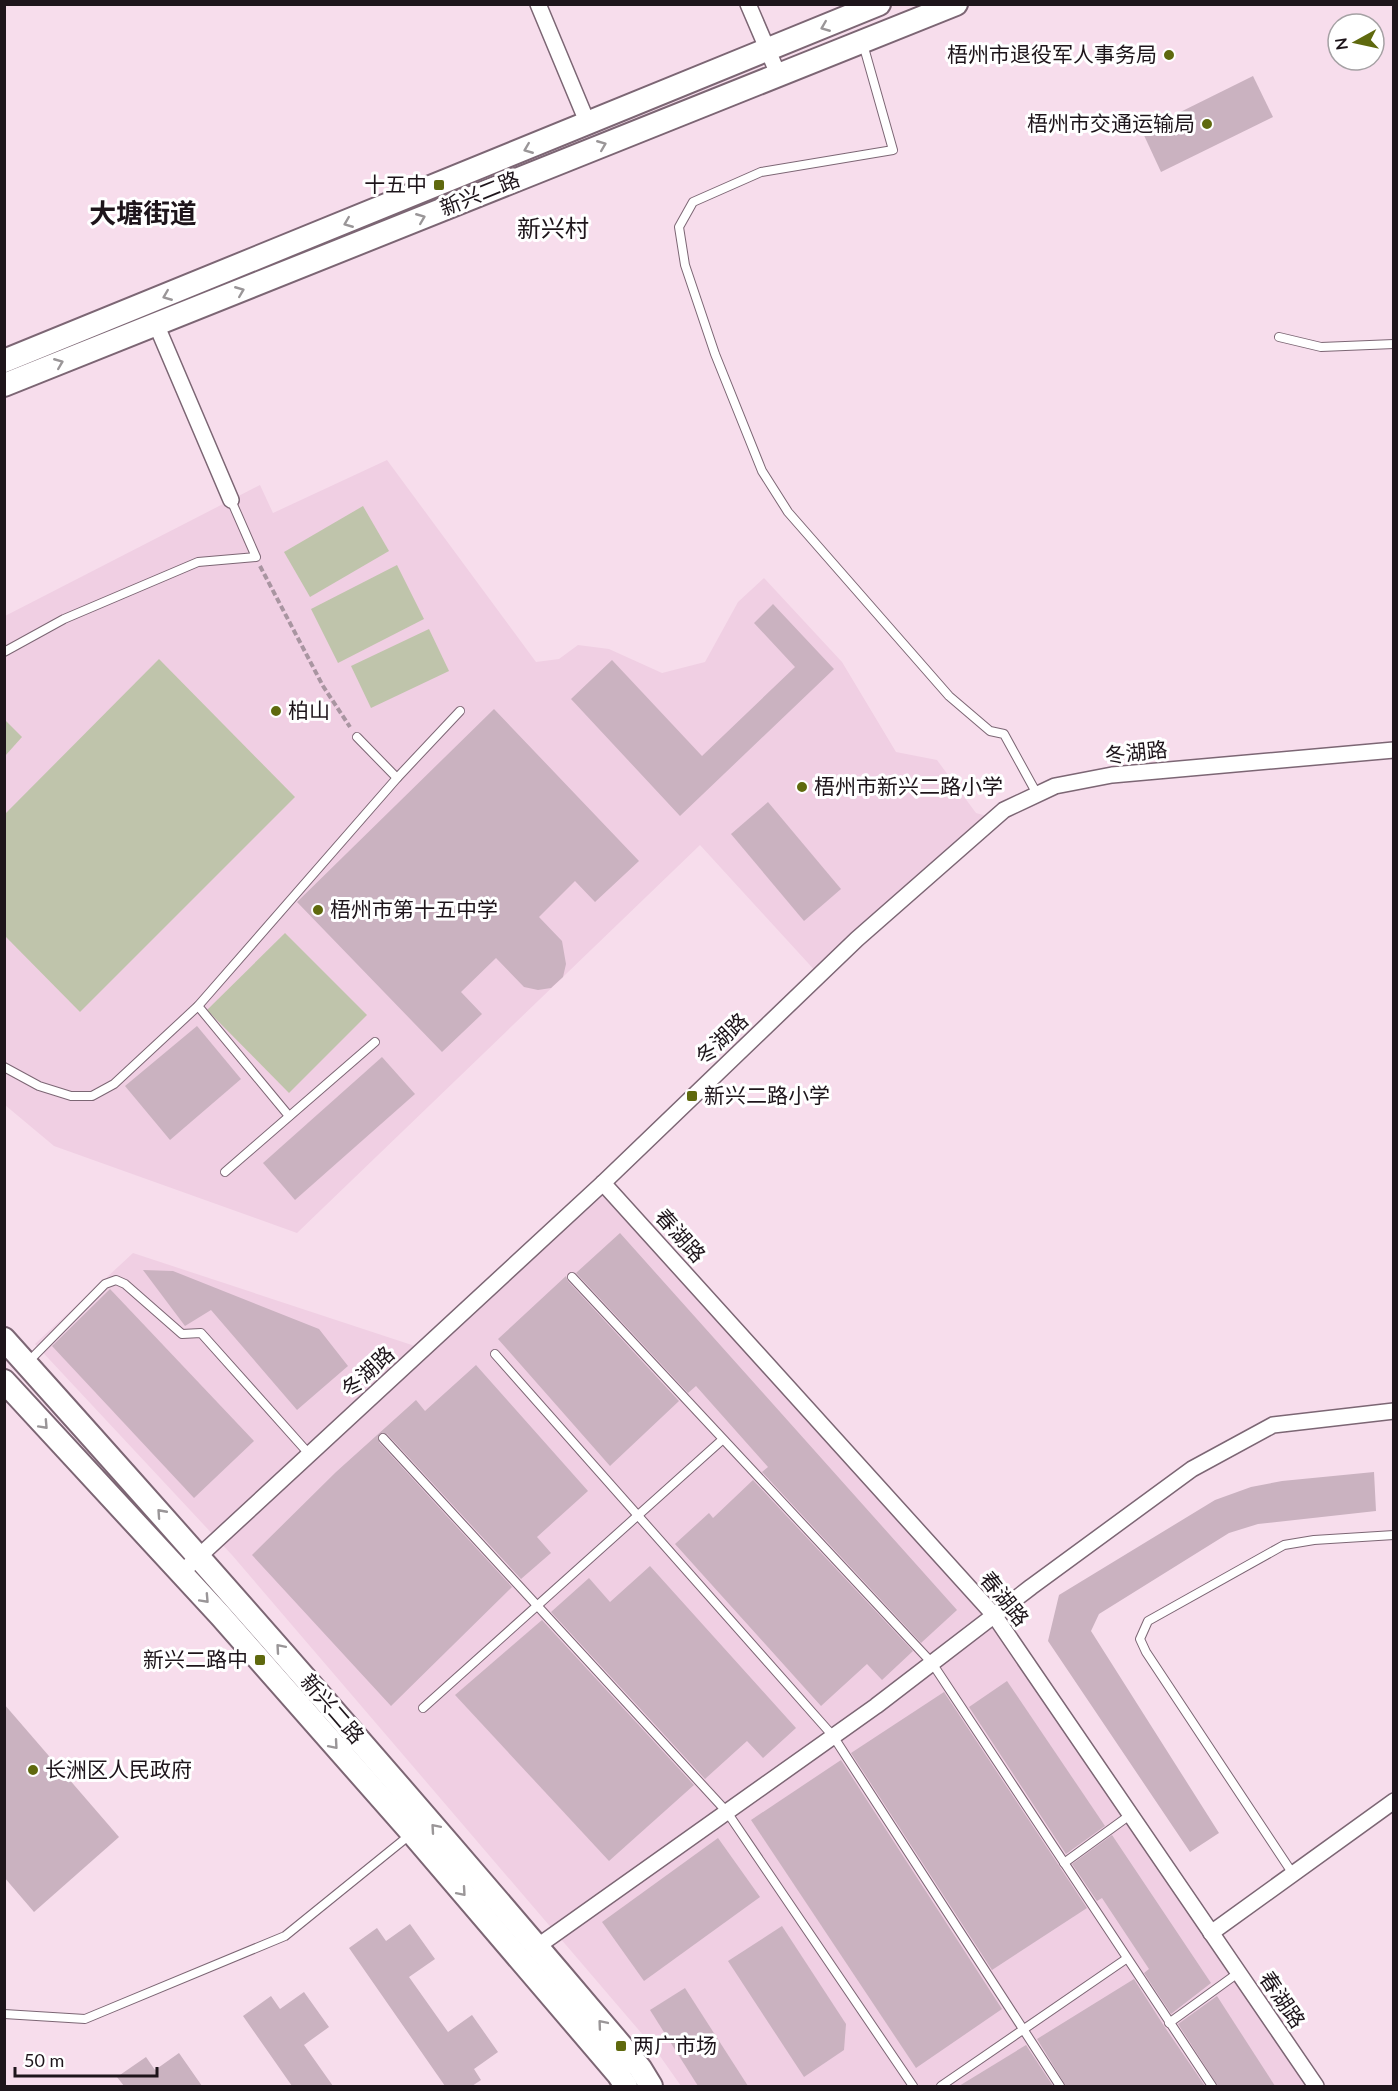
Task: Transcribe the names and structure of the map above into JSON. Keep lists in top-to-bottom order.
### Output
{
  "streets": {
    "main road": ["新兴二路"],
    "street": ["冬湖路", "春湖路"]
  },
  "crossings": [
    ["新兴二路", "冬湖路"],
    ["冬湖路", "春湖路"]
  ],
  "districts": ["大塘街道", "新兴村"],
  "places": {
    "other": [
      "梧州市退役军人事务局",
      "梧州市交通运输局",
      "柏山",
      "梧州市新兴二路小学",
      "梧州市第十五中学",
      "长洲区人民政府"
    ],
    "transit": [
      "十五中",
      "新兴二路小学",
      "新兴二路中",
      "两广市场"
    ]
  },
  "scale_bar": "50 m",
  "north": "left"
}
